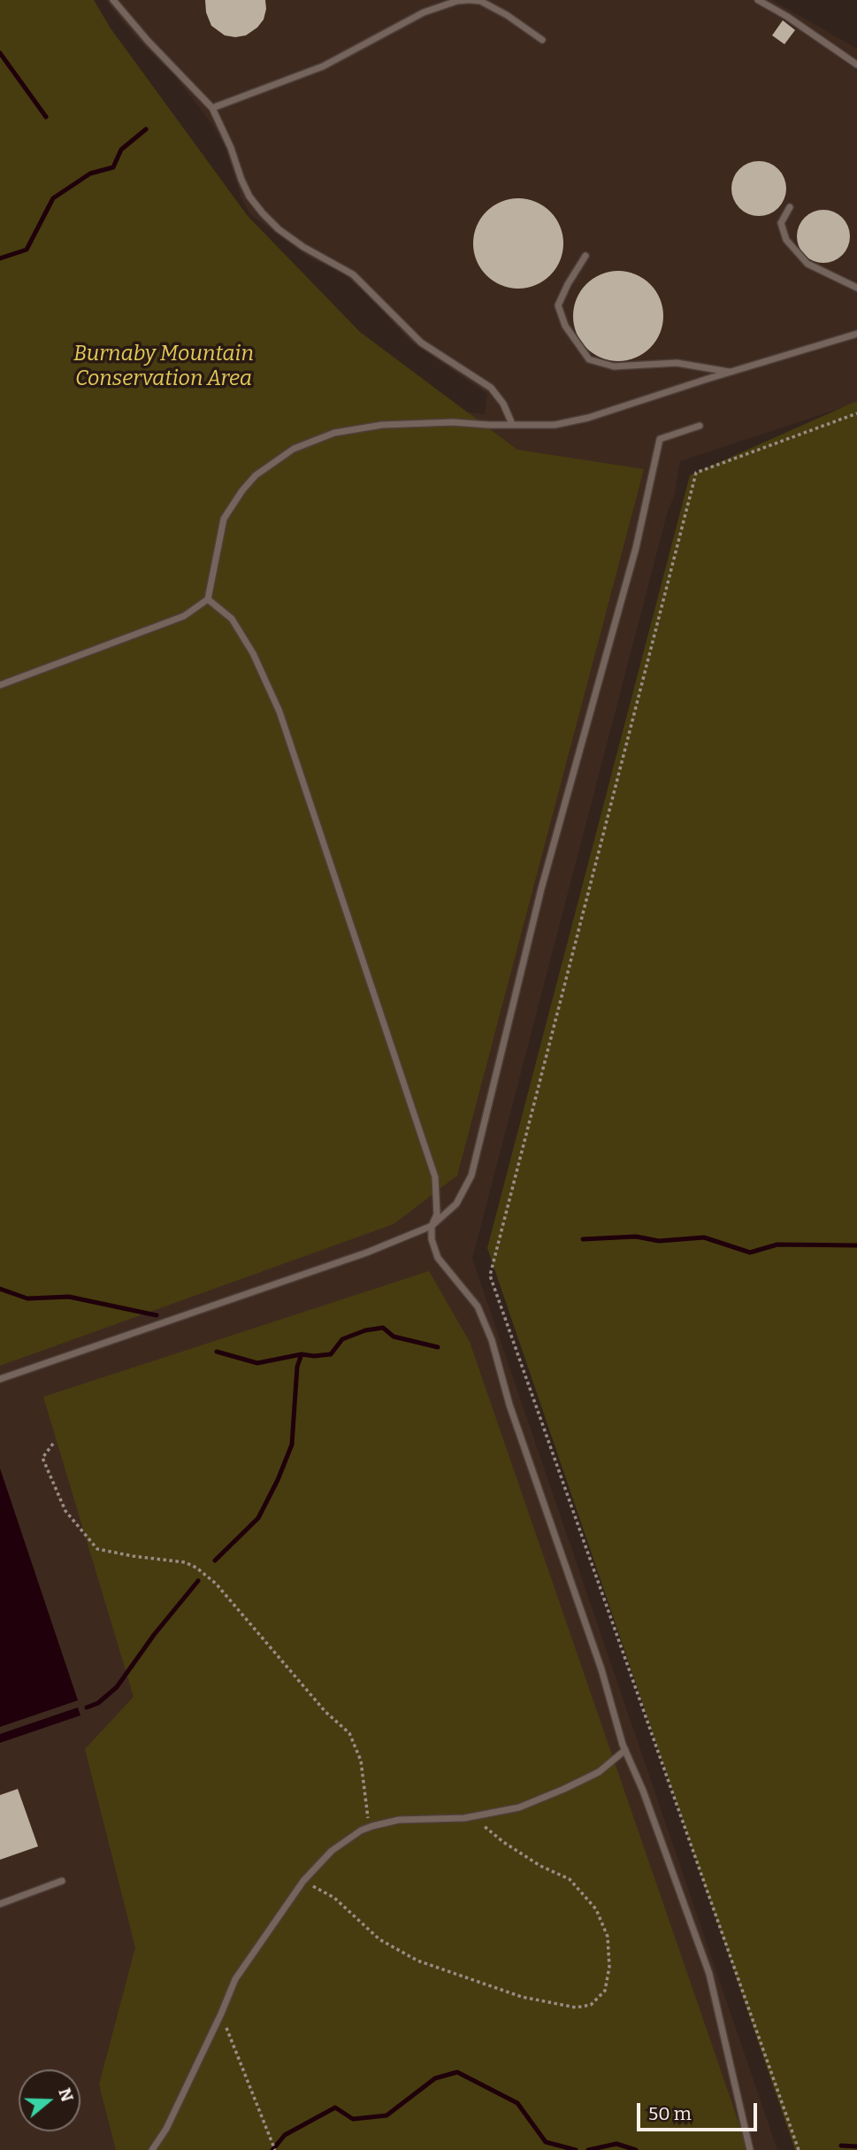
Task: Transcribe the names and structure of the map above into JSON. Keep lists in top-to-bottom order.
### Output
{
  "parks": ["Burnaby Mountain Conservation Area"],
  "scale_bar": "50 m",
  "north": "right"
}
